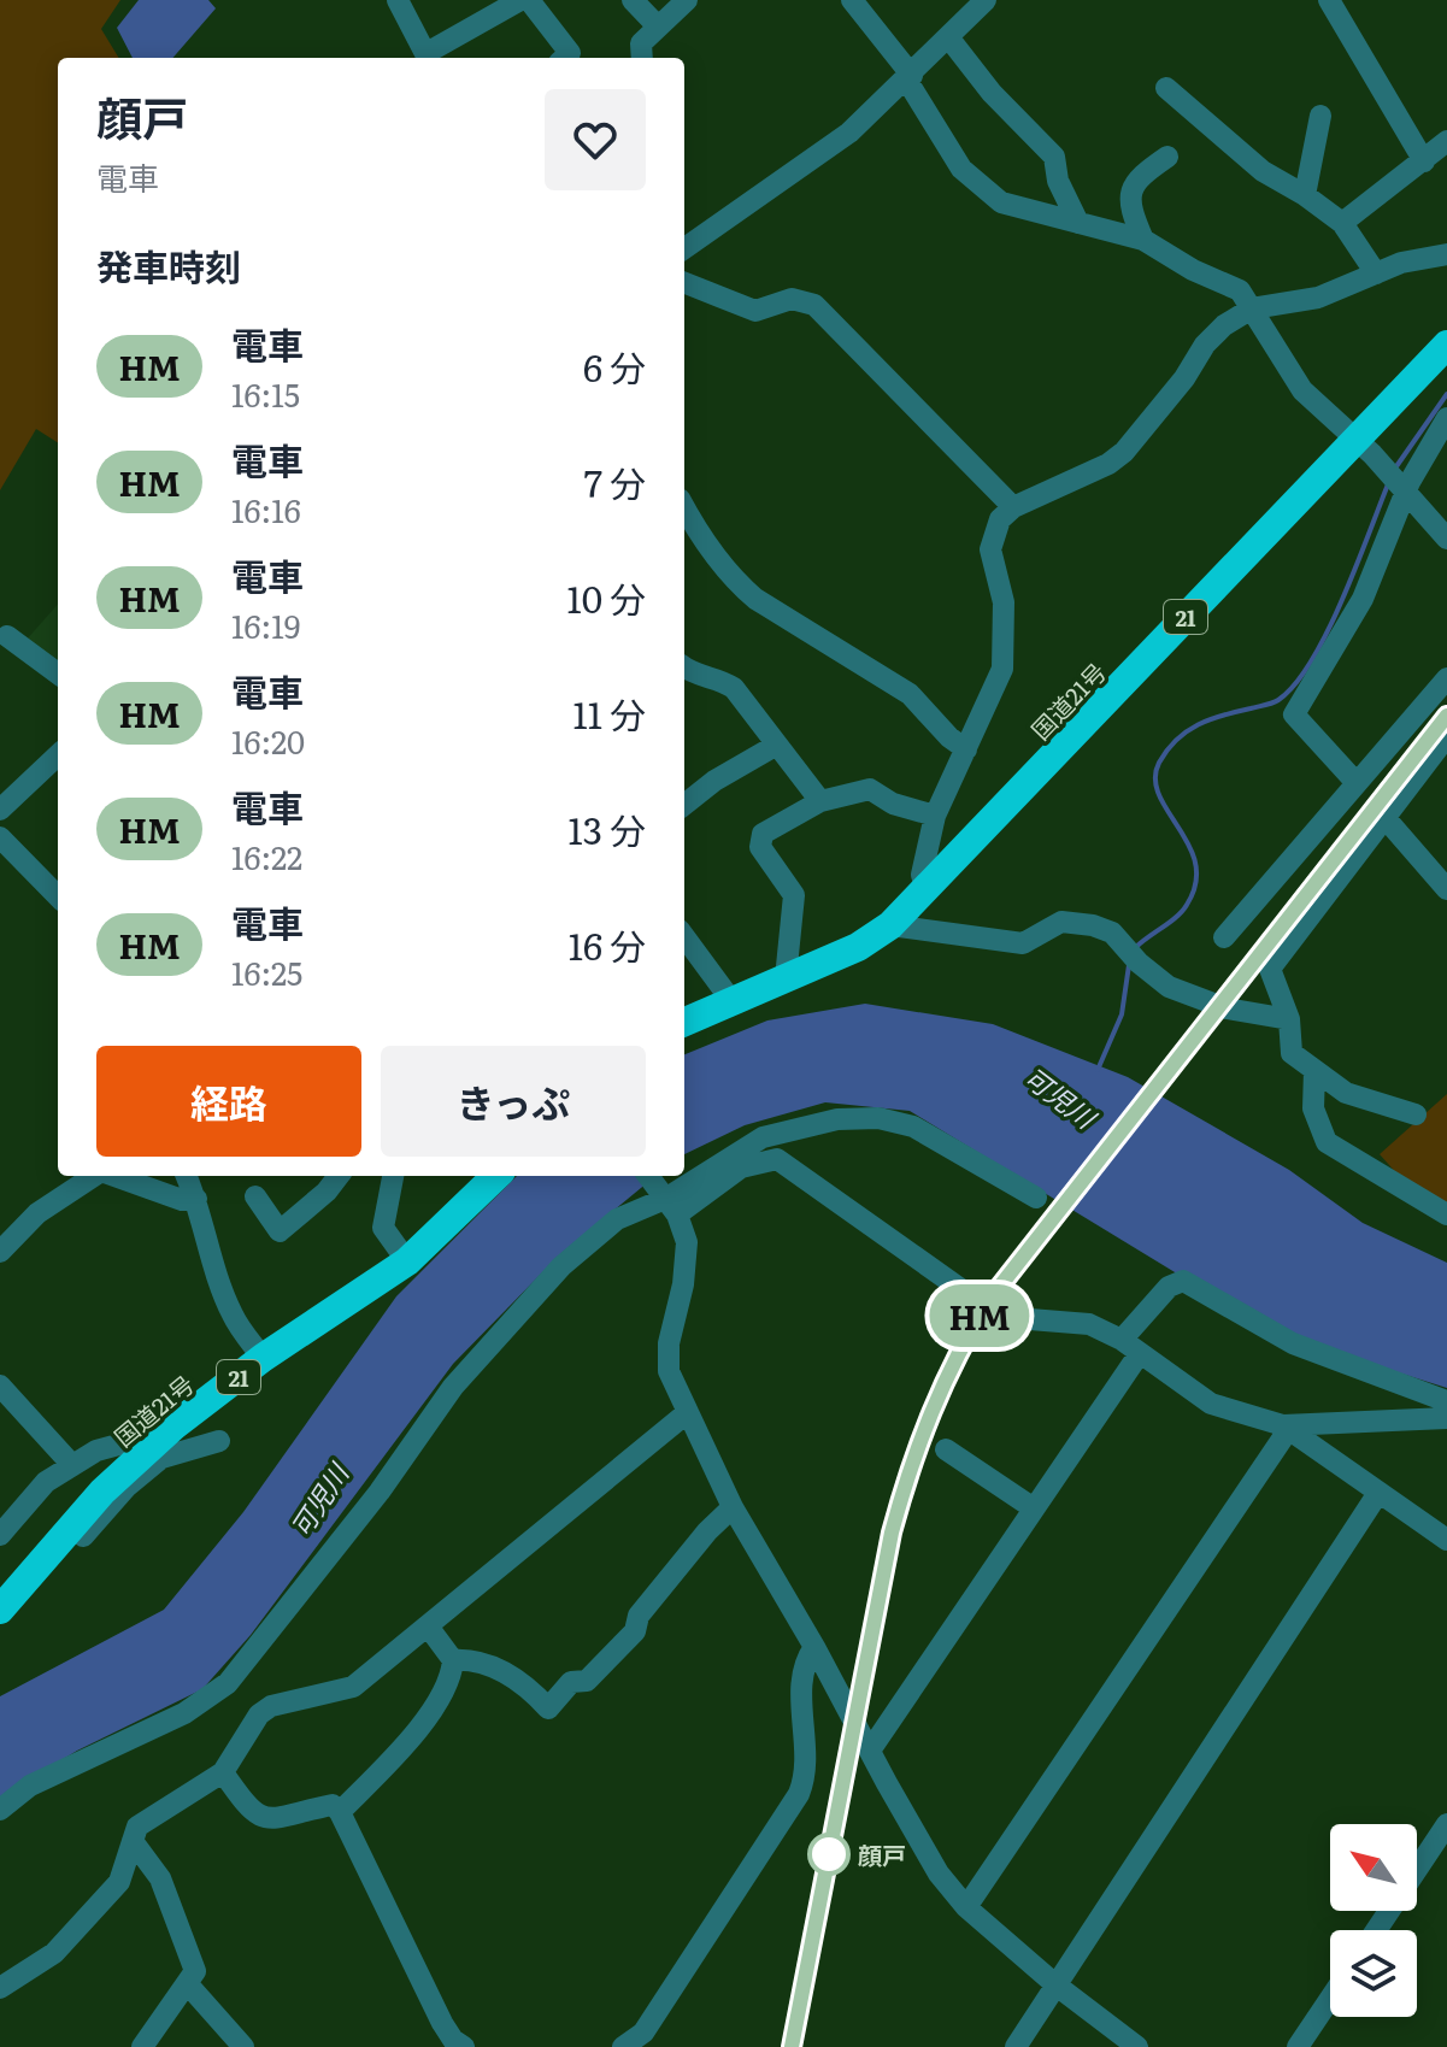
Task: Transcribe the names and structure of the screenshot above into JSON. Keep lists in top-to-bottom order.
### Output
{
  "streets": {
    "highway": ["21", "国道21号"]
  },
  "water": ["可児川"],
  "places": ["顔戸"],
  "north": "top left",
  "page": {
    "on_map": "HM",
    "heading": [
      ["顔戸", "電車"],
      "発車時刻"
    ],
    "list": [
      {
        "mark": "HM",
        "name": "電車",
        "note": "16:15",
        "value": "6 分"
      },
      {
        "mark": "HM",
        "name": "電車",
        "note": "16:16",
        "value": "7 分"
      },
      {
        "mark": "HM",
        "name": "電車",
        "note": "16:19",
        "value": "10 分"
      },
      {
        "mark": "HM",
        "name": "電車",
        "note": "16:20",
        "value": "11 分"
      },
      {
        "mark": "HM",
        "name": "電車",
        "note": "16:22",
        "value": "13 分"
      },
      {
        "mark": "HM",
        "name": "電車",
        "note": "16:25",
        "value": "16 分"
      }
    ],
    "buttons": ["経路", "きっぷ"]
  }
}
